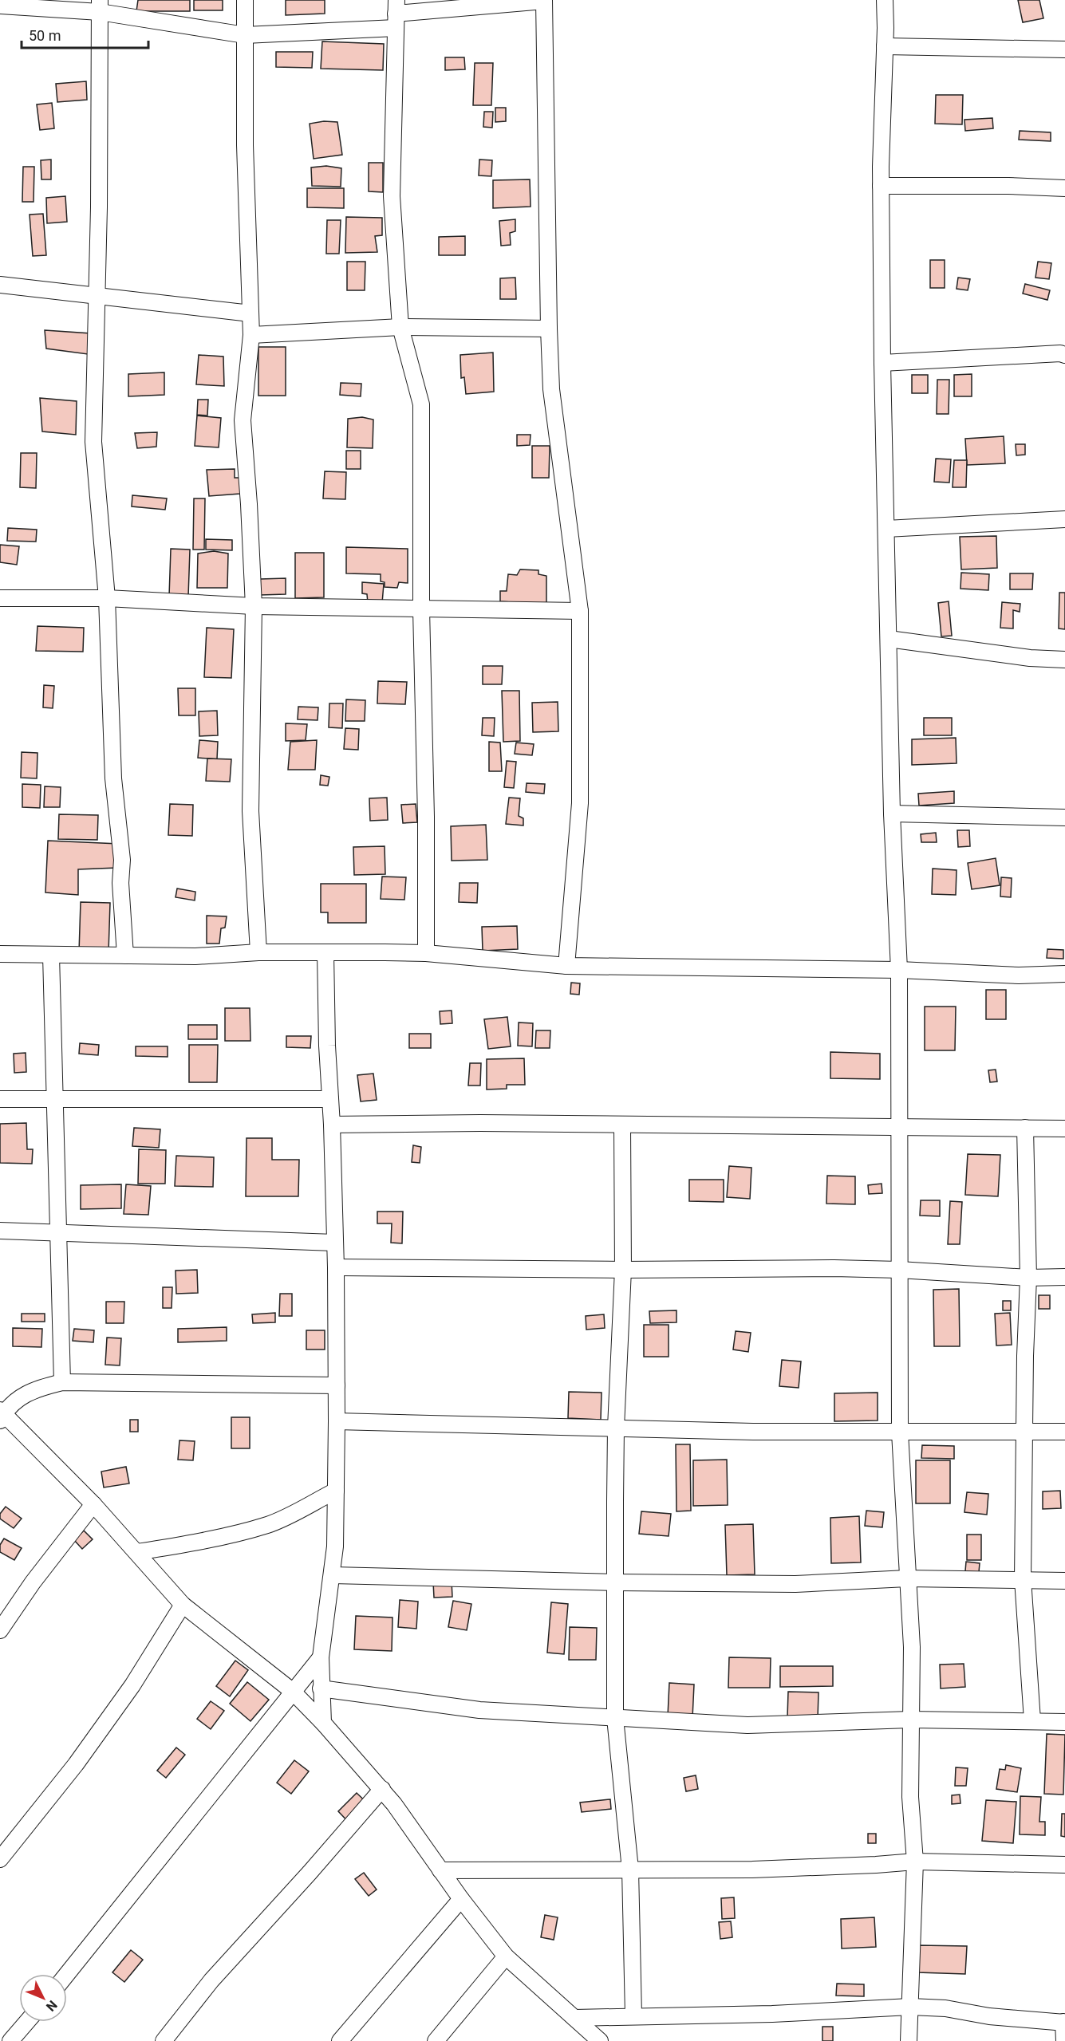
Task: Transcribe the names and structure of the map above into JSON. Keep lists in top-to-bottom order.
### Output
{
  "scale_bar": "50 m",
  "north": "bottom right"
}
